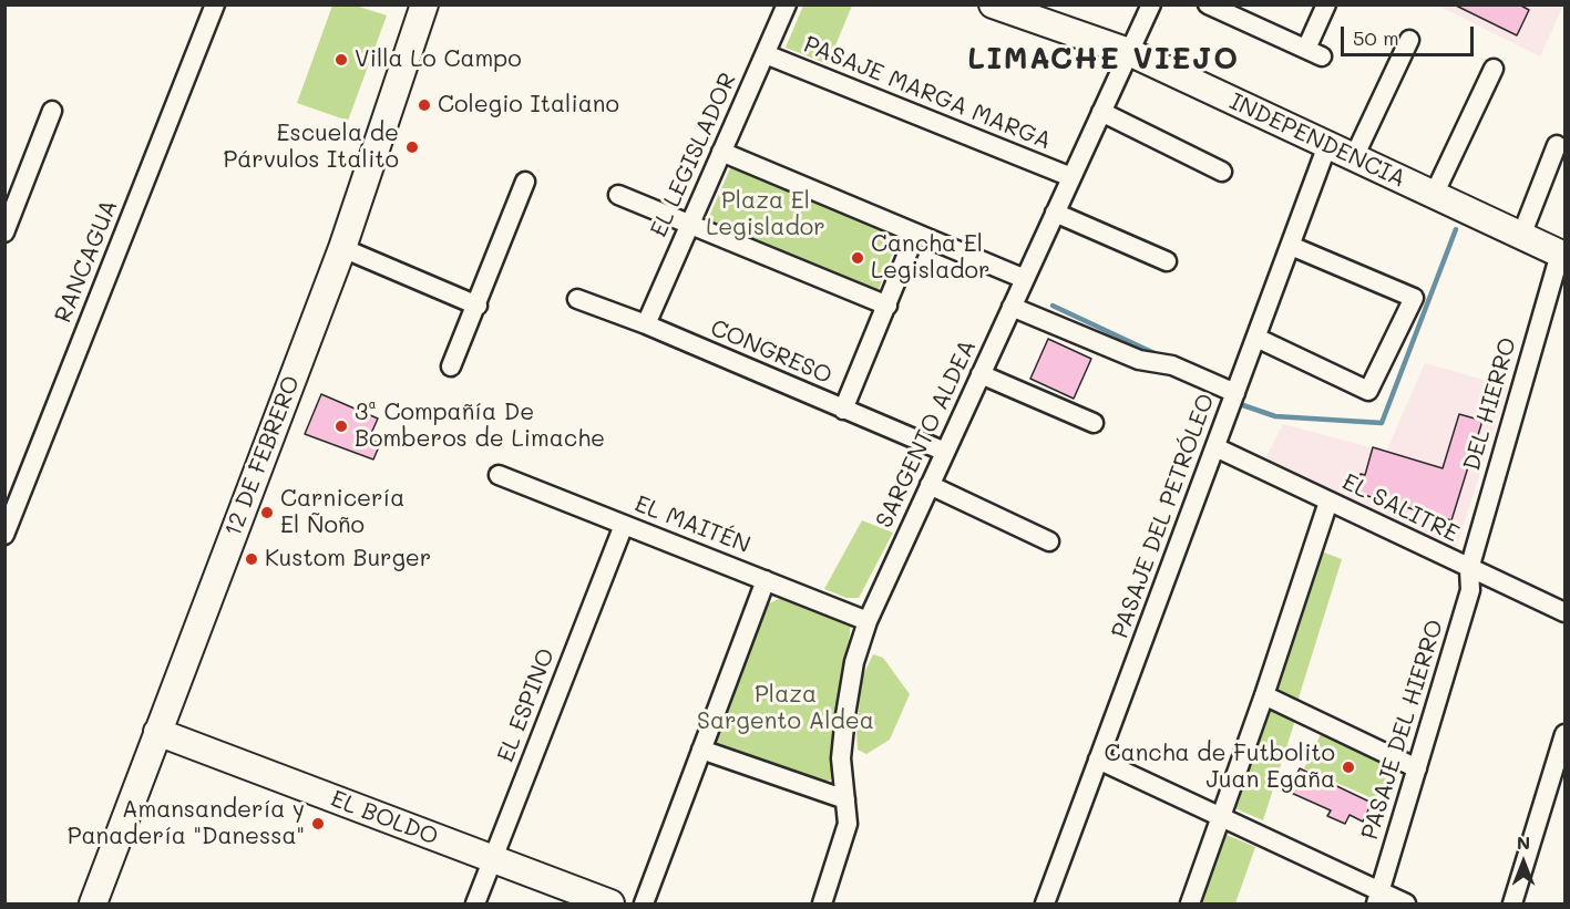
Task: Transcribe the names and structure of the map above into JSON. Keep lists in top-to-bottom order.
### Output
{
  "streets": {
    "street": [
      "PASAJE MARGA MARGA",
      "INDEPENDENCIA",
      "EL LEGISLADOR",
      "RANCAGUA",
      "CONGRESO",
      "DEL HIERRO",
      "SARGENTO ALDEA",
      "12 DE FEBRERO",
      "EL SALITRE",
      "PASAJE DEL PETRÓLEO",
      "EL MAITÉN",
      "EL ESPINO",
      "PASAJE DEL HIERRO",
      "EL BOLDO"
    ]
  },
  "crossings": [
    ["PASAJE MARGA MARGA", "EL LEGISLADOR"],
    ["PASAJE MARGA MARGA", "SARGENTO ALDEA"],
    ["INDEPENDENCIA", "DEL HIERRO"],
    ["INDEPENDENCIA", "SARGENTO ALDEA"],
    ["INDEPENDENCIA", "PASAJE DEL PETRÓLEO"],
    ["EL LEGISLADOR", "CONGRESO"],
    ["CONGRESO", "SARGENTO ALDEA"],
    ["DEL HIERRO", "EL SALITRE"],
    ["DEL HIERRO", "PASAJE DEL HIERRO"],
    ["SARGENTO ALDEA", "EL MAITÉN"],
    ["12 DE FEBRERO", "EL BOLDO"],
    ["EL SALITRE", "PASAJE DEL PETRÓLEO"],
    ["EL SALITRE", "PASAJE DEL HIERRO"],
    ["EL MAITÉN", "EL ESPINO"],
    ["EL ESPINO", "EL BOLDO"]
  ],
  "districts": ["LIMACHE VIEJO"],
  "parks": ["Plaza El Legislador", "Plaza Sargento Aldea"],
  "places": [
    "Villa Lo Campo",
    "Colegio Italiano",
    "Escuela de Párvulos Italito",
    "Cancha El Legislador",
    "3ª Compañía De Bomberos de Limache",
    "Carnicería El Ñoño",
    "Kustom Burger",
    "Cancha de Futbolito Juan Egaña",
    "Amansandería y Panadería \"Danessa\""
  ],
  "scale_bar": "50 m",
  "north": "top"
}
